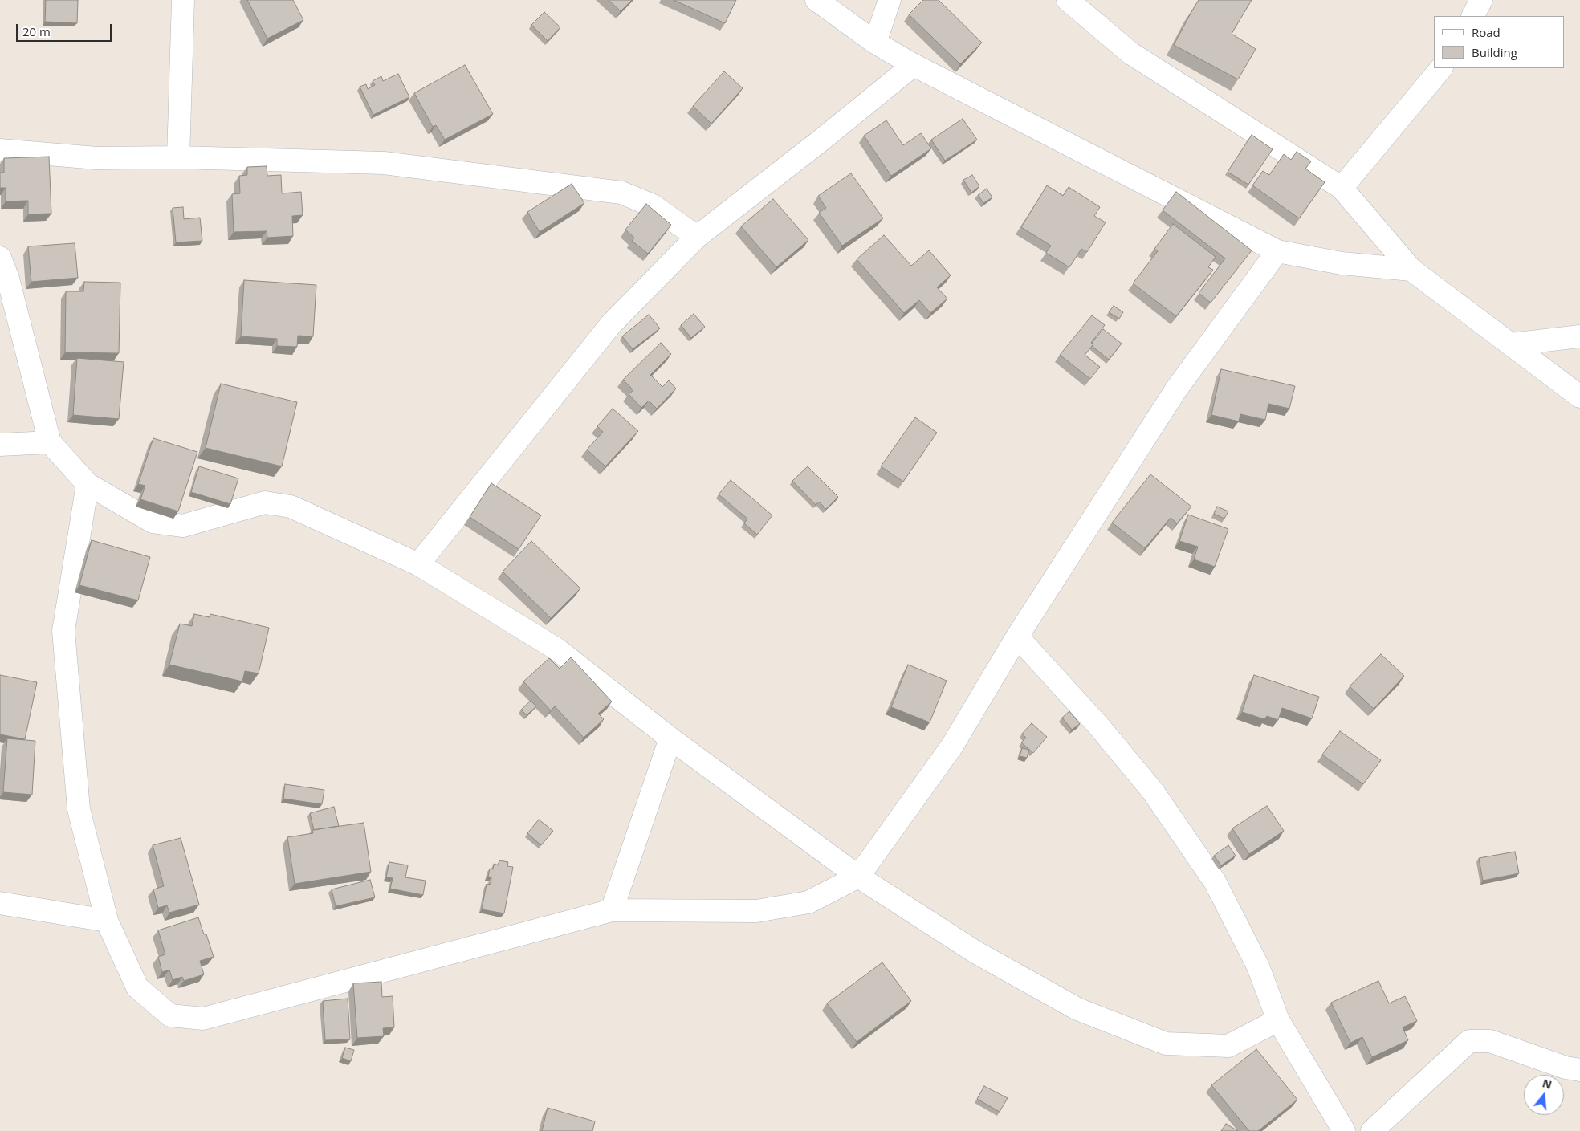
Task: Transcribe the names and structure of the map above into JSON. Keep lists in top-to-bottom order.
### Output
{
  "legend": ["Road", "Building"],
  "scale_bar": "20 m",
  "north": "top"
}
